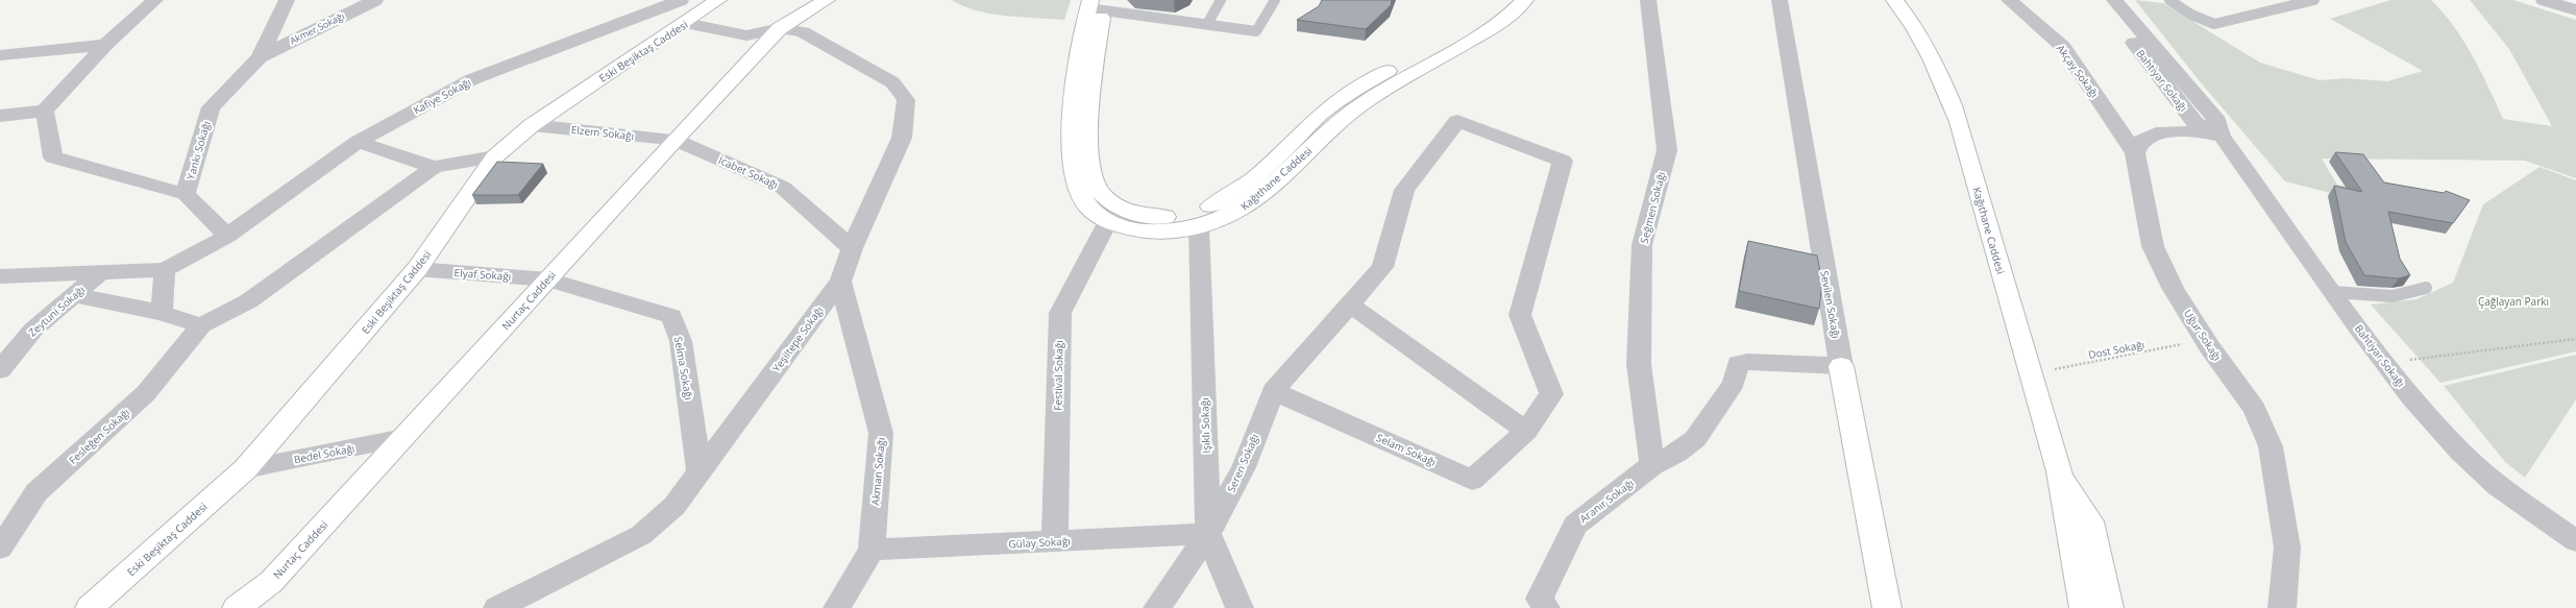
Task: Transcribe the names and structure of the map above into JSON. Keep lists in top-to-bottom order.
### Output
{
  "streets": {
    "street": [
      "Akmer Sokağı",
      "Eski Beşiktaş Caddesi",
      "Akçay Sokağı",
      "Bahtiyar Sokağı",
      "Kafiye Sokağı",
      "Elzem Sokağı",
      "Yankı Sokağı",
      "İcabet Sokağı",
      "Kağıthane Caddesi",
      "Seğmen Sokağı",
      "Elyaf Sokağı",
      "Nurtaç Caddesi",
      "Sevilen Sokağı",
      "Zeytuni Sokağı",
      "Uğur Sokağı",
      "Yeşiltepe Sokağı",
      "Selma Sokağı",
      "Festival Sokağı",
      "Işıklı Sokağı",
      "Fesleğen Sokağı",
      "Selam Sokağı",
      "Bedel Sokağı",
      "Seren Sokağı",
      "Akman Sokağı",
      "Aranır Sokağı",
      "Gülay Sokağı"
    ],
    "path": ["Dost Sokağı"]
  },
  "crossings": [
    ["Akmer Sokağı", "Yankı Sokağı"],
    ["Eski Beşiktaş Caddesi", "Elzem Sokağı"],
    ["Eski Beşiktaş Caddesi", "Elyaf Sokağı"],
    ["Eski Beşiktaş Caddesi", "Bedel Sokağı"],
    ["Akçay Sokağı", "Uğur Sokağı"],
    ["Elzem Sokağı", "İcabet Sokağı"],
    ["Elzem Sokağı", "Nurtaç Caddesi"],
    ["İcabet Sokağı", "Nurtaç Caddesi"],
    ["İcabet Sokağı", "Yeşiltepe Sokağı"],
    ["Kağıthane Caddesi", "Dost Sokağı"],
    ["Kağıthane Caddesi", "Festival Sokağı"],
    ["Kağıthane Caddesi", "Işıklı Sokağı"],
    ["Seğmen Sokağı", "Aranır Sokağı"],
    ["Elyaf Sokağı", "Nurtaç Caddesi"],
    ["Elyaf Sokağı", "Selma Sokağı"],
    ["Nurtaç Caddesi", "Yeşiltepe Sokağı"],
    ["Nurtaç Caddesi", "Selma Sokağı"],
    ["Nurtaç Caddesi", "Bedel Sokağı"],
    ["Uğur Sokağı", "Dost Sokağı"],
    ["Yeşiltepe Sokağı", "Selma Sokağı"],
    ["Yeşiltepe Sokağı", "Akman Sokağı"],
    ["Festival Sokağı", "Gülay Sokağı"],
    ["Işıklı Sokağı", "Seren Sokağı"],
    ["Işıklı Sokağı", "Gülay Sokağı"],
    ["Selam Sokağı", "Seren Sokağı"],
    ["Seren Sokağı", "Gülay Sokağı"],
    ["Akman Sokağı", "Gülay Sokağı"]
  ],
  "parks": ["Çağlayan Parkı"]
}
